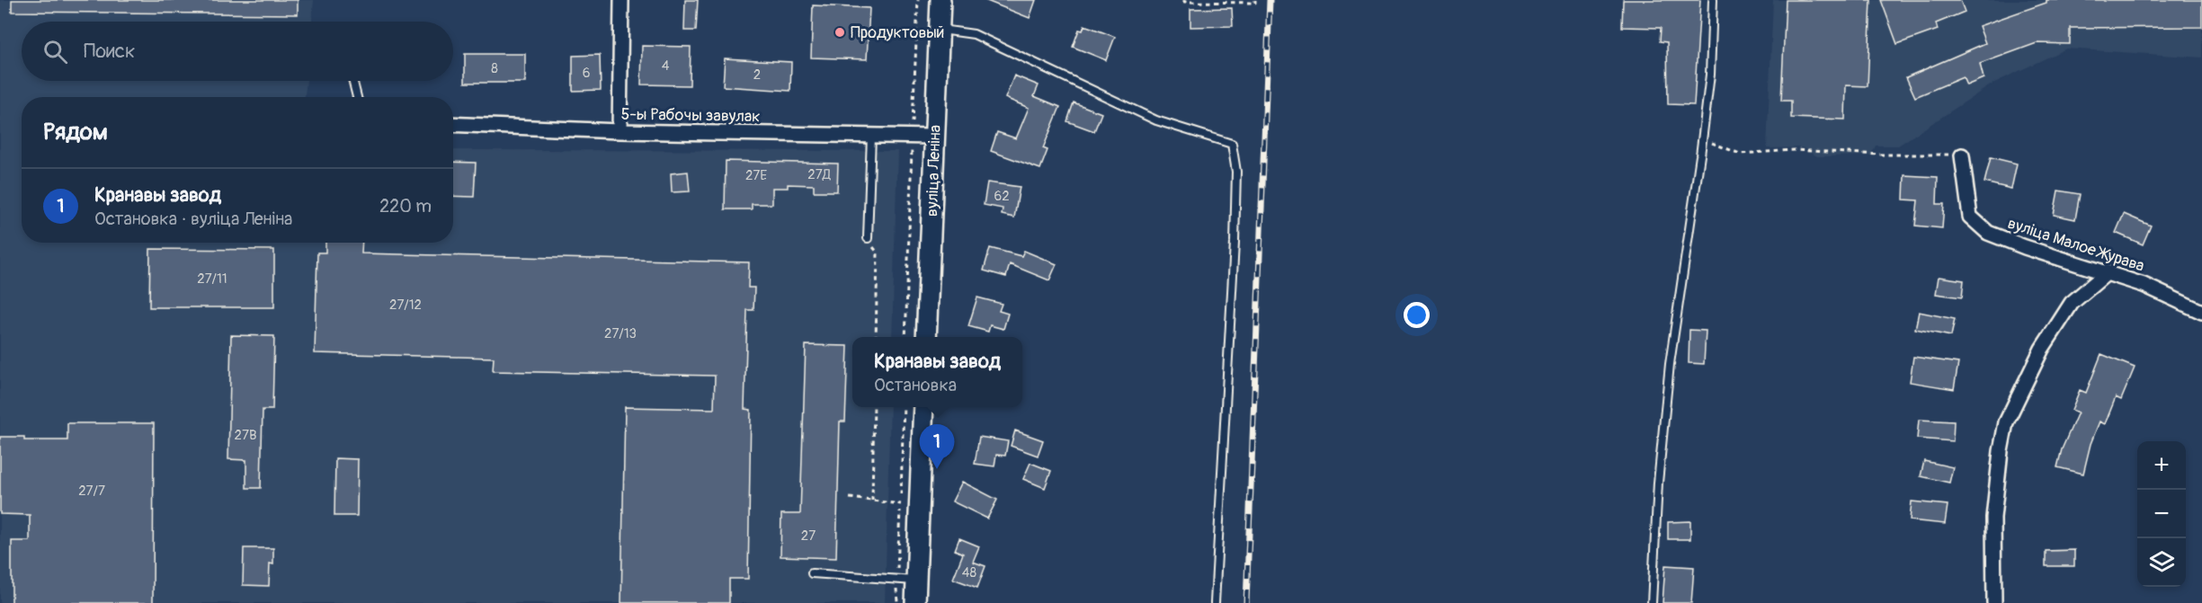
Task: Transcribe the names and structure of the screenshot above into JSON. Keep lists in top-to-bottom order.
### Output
{
  "streets": {
    "main road": ["вуліца Леніна"],
    "street": ["5-ы Рабочы завулак", "вуліца Малое Журава"]
  },
  "crossings": [
    ["5-ы Рабочы завулак", "вуліца Леніна"]
  ],
  "places": ["Продуктовый"],
  "house_numbers": [
    "4",
    "8",
    "6",
    "2",
    "27Д",
    "27Е",
    "62",
    "27/11",
    "27/12",
    "27/13",
    "27В",
    "27/7",
    "27",
    "48"
  ],
  "page": {
    "search": "Поиск",
    "heading": "Рядом",
    "list": [
      {
        "mark": "1",
        "name": "Кранавы завод",
        "note": "Остановка · вуліца Леніна",
        "value": "220 m"
      }
    ],
    "popup": ["Кранавы завод", "Остановка"],
    "pins": "1",
    "map_buttons": ["+", "−"]
  }
}
